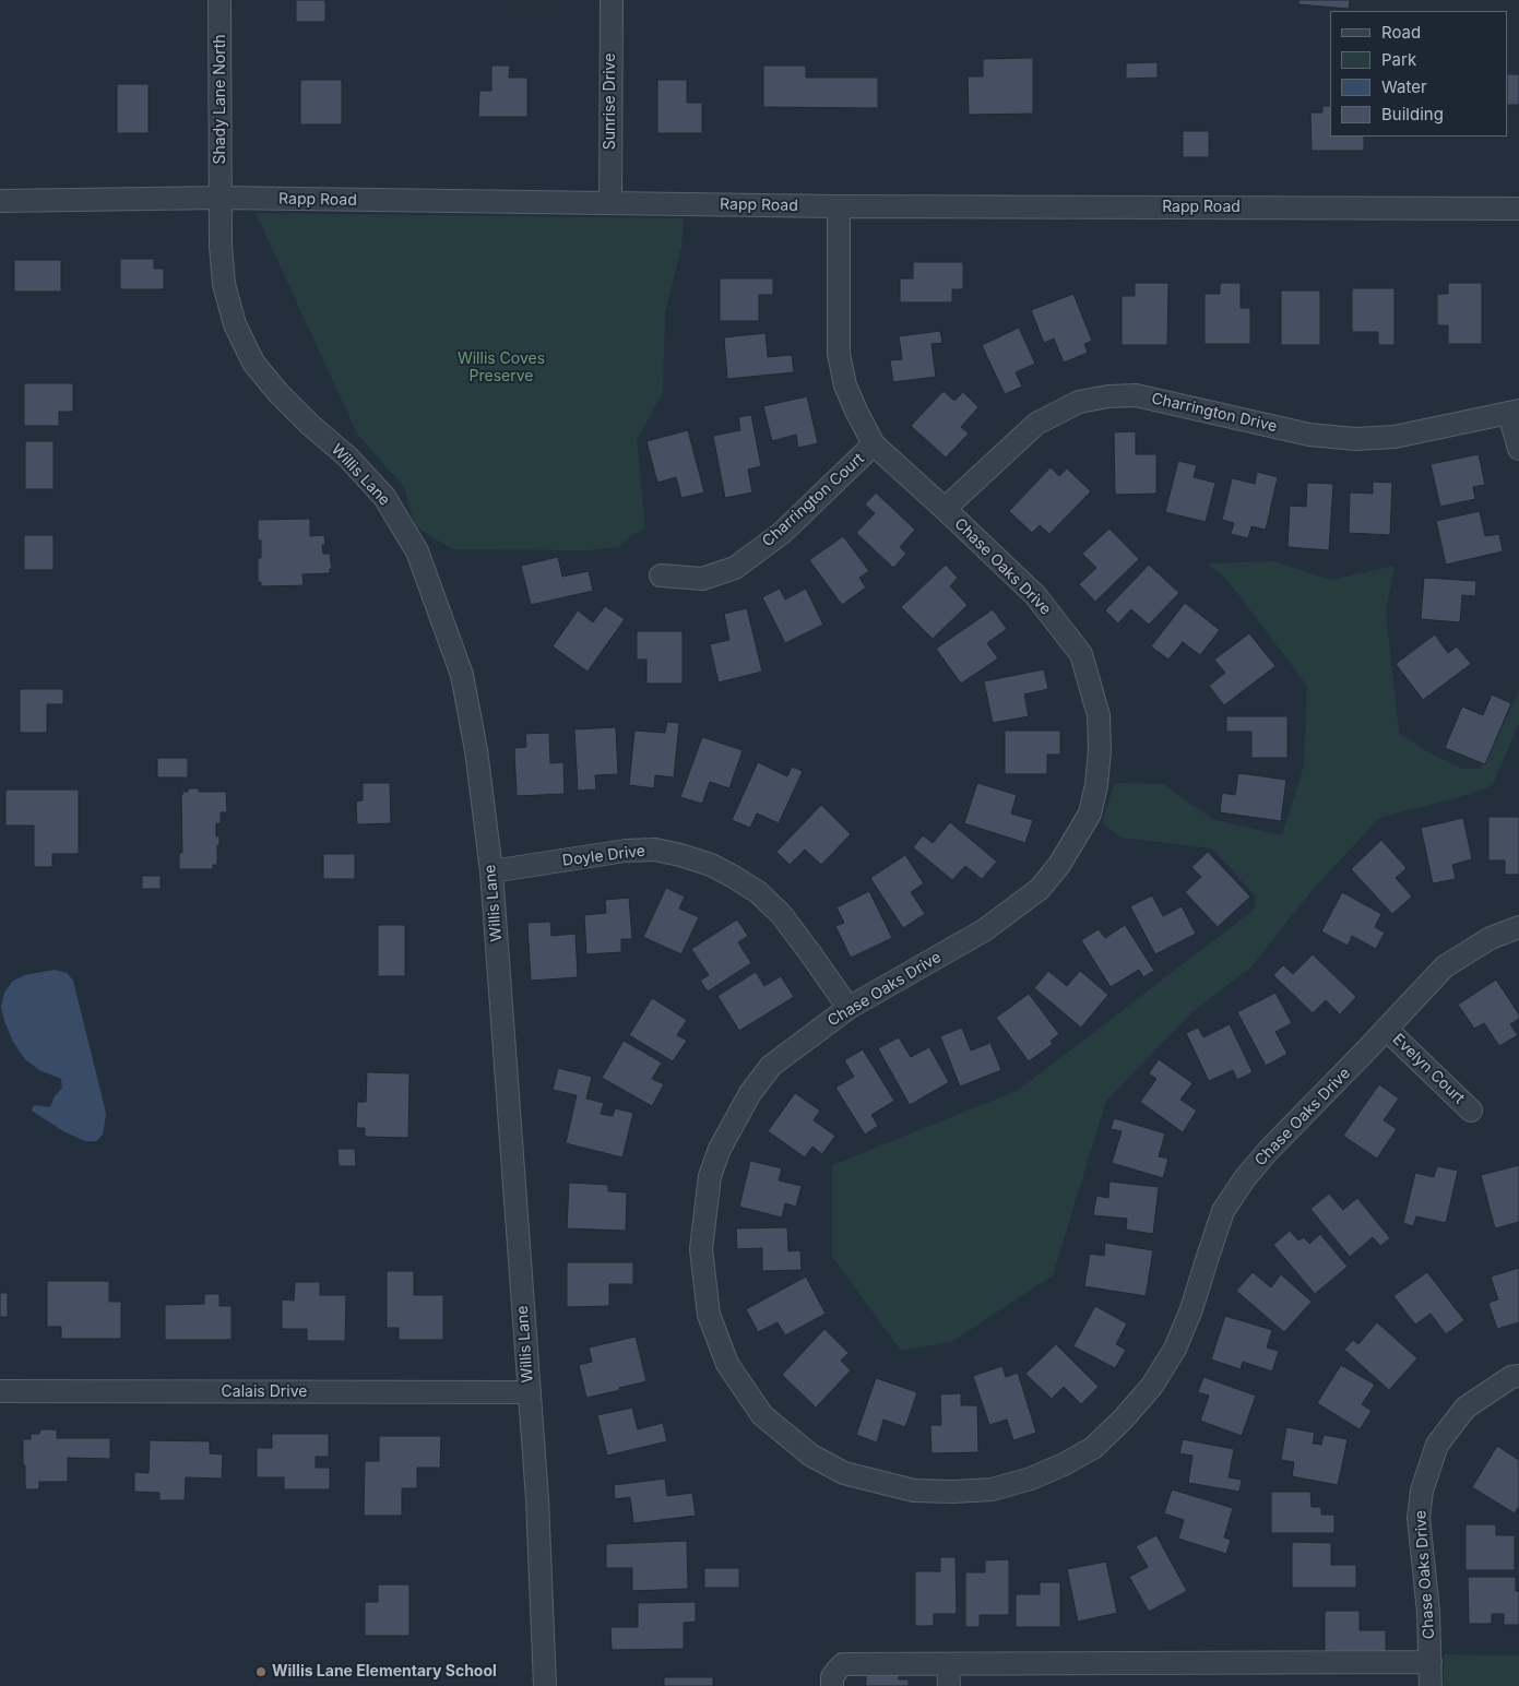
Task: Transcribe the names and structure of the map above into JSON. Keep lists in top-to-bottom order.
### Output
{
  "streets": {
    "street": [
      "Shady Lane North",
      "Sunrise Drive",
      "Rapp Road",
      "Charrington Drive",
      "Willis Lane",
      "Charrington Court",
      "Chase Oaks Drive",
      "Doyle Drive",
      "Evelyn Court",
      "Calais Drive"
    ]
  },
  "crossings": [
    ["Shady Lane North", "Rapp Road"],
    ["Shady Lane North", "Willis Lane"],
    ["Sunrise Drive", "Rapp Road"],
    ["Rapp Road", "Willis Lane"],
    ["Rapp Road", "Chase Oaks Drive"],
    ["Charrington Drive", "Chase Oaks Drive"],
    ["Willis Lane", "Doyle Drive"],
    ["Willis Lane", "Calais Drive"],
    ["Charrington Court", "Chase Oaks Drive"],
    ["Chase Oaks Drive", "Doyle Drive"],
    ["Chase Oaks Drive", "Evelyn Court"]
  ],
  "parks": ["Willis Coves Preserve"],
  "places": ["Willis Lane Elementary School"],
  "legend": [
    "Road",
    "Park",
    "Water",
    "Building"
  ]
}
